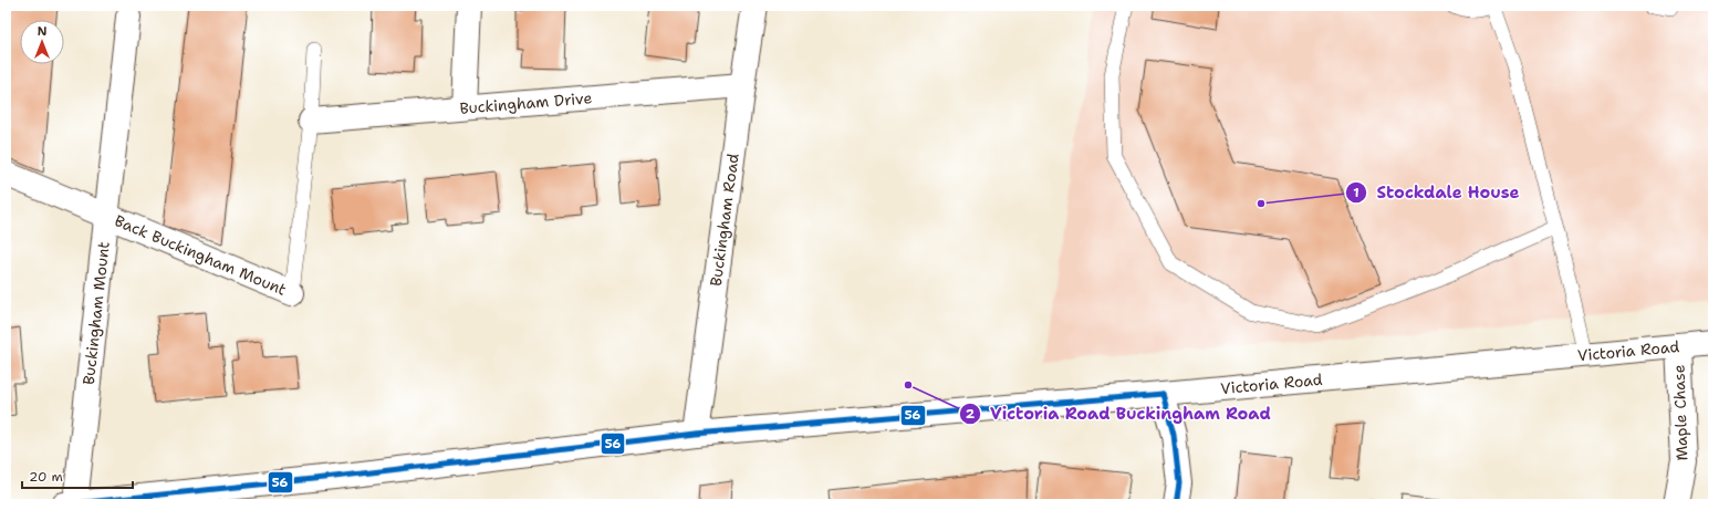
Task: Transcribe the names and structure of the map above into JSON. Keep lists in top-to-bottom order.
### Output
{
  "streets": {
    "street": [
      "Buckingham Drive",
      "Buckingham Road",
      "Back Buckingham Mount",
      "Buckingham Mount",
      "Victoria Road",
      "Maple Chase"
    ]
  },
  "crossings": [
    ["Buckingham Drive", "Buckingham Road"],
    ["Buckingham Drive", "Back Buckingham Mount"],
    ["Buckingham Road", "Victoria Road"],
    ["Back Buckingham Mount", "Buckingham Mount"],
    ["Buckingham Mount", "Victoria Road"],
    ["Victoria Road", "Maple Chase"]
  ],
  "places": ["Stockdale House", "Victoria Road Buckingham Road"],
  "lines": ["transit line 56"],
  "scale_bar": "20 m",
  "north": "top"
}
